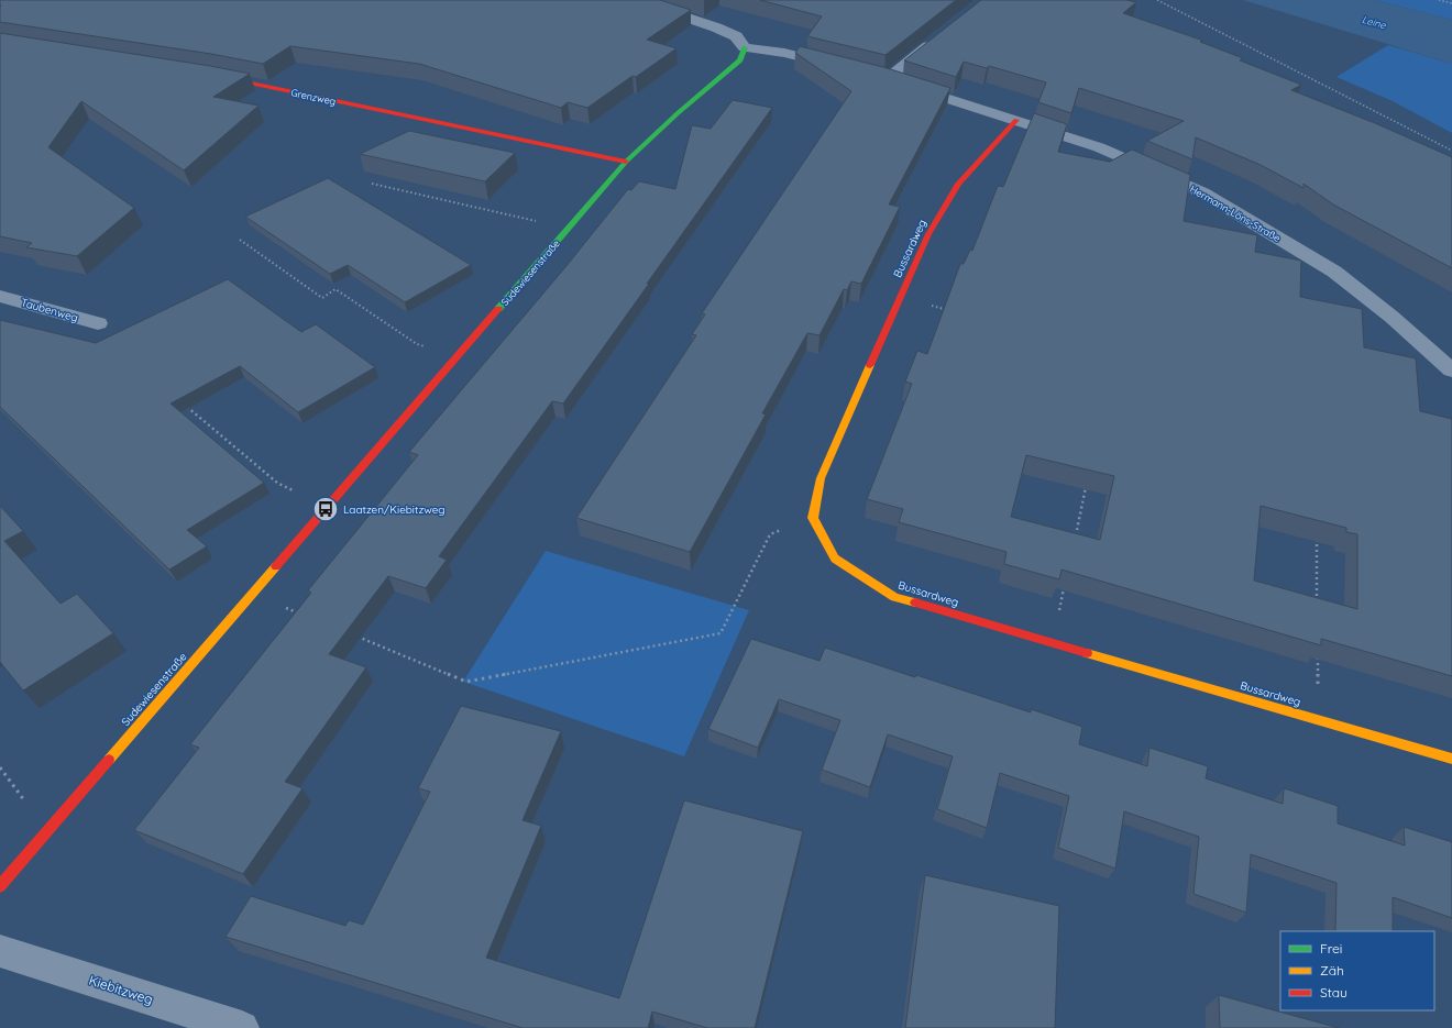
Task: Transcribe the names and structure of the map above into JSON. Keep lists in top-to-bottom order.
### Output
{
  "streets": {
    "street": [
      "Grenzweg",
      "Hermann-Löns-Straße",
      "Bussardweg",
      "Sudewiesenstraße",
      "Taubenweg",
      "Kiebitzweg"
    ]
  },
  "crossings": [
    ["Grenzweg", "Sudewiesenstraße"],
    ["Hermann-Löns-Straße", "Bussardweg"]
  ],
  "water": ["Leine"],
  "places": {
    "bus stop": ["Laatzen/Kiebitzweg"]
  },
  "legend": ["Frei", "Zäh", "Stau"]
}
